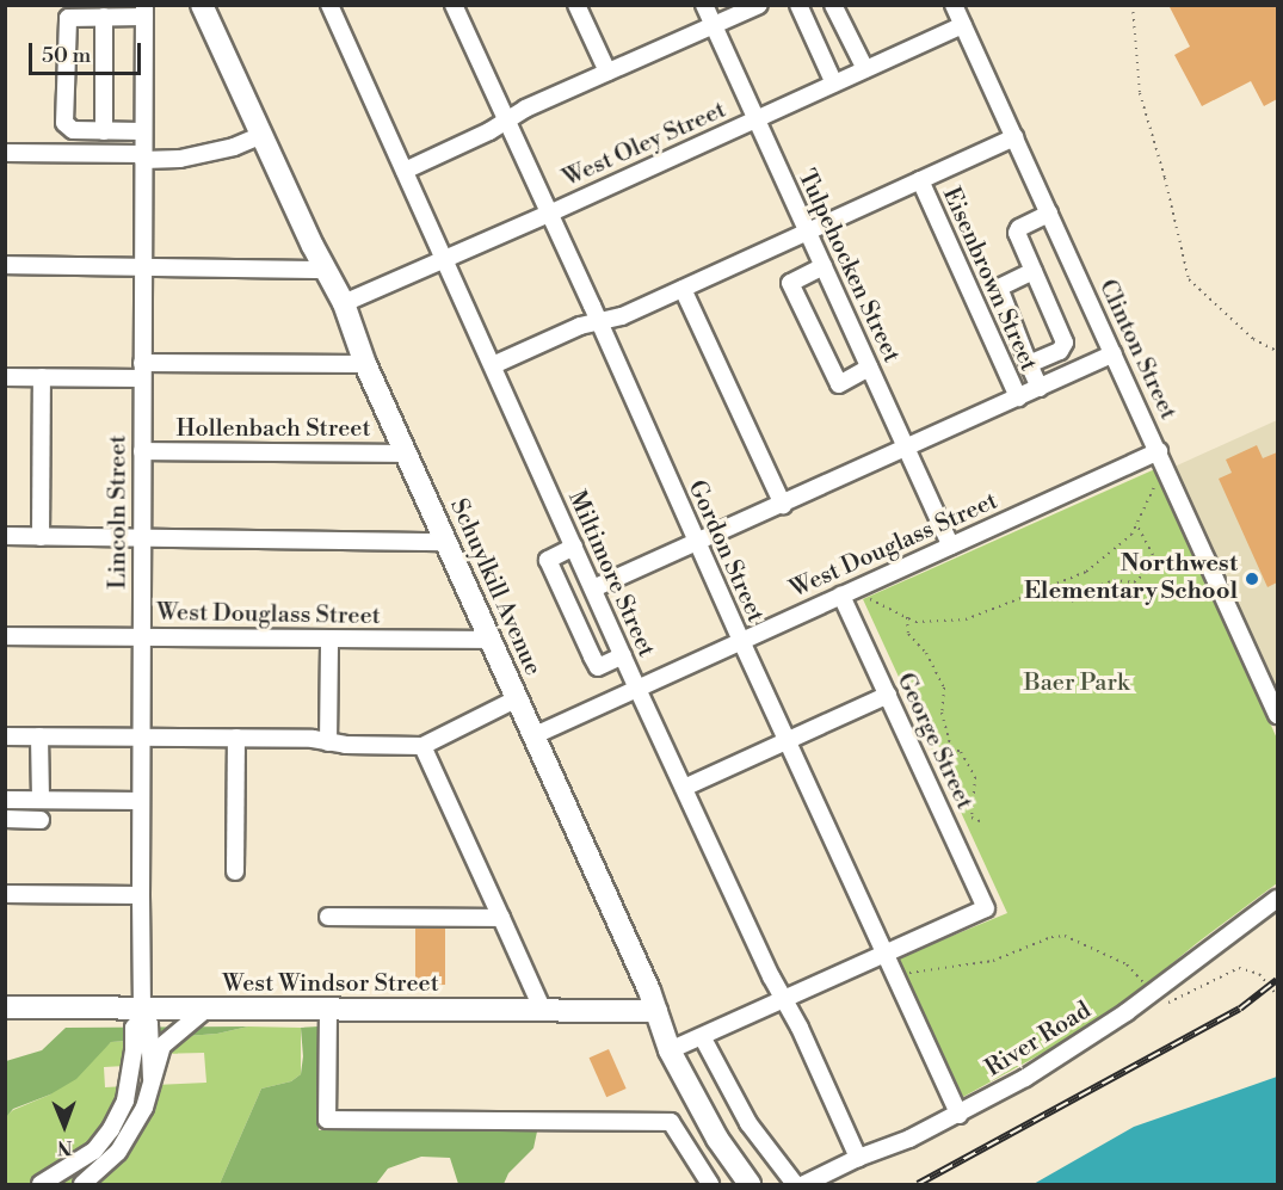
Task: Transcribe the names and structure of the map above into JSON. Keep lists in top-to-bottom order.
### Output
{
  "streets": {
    "main road": ["Schuylkill Avenue", "West Windsor Street"],
    "street": [
      "West Oley Street",
      "Tulpehocken Street",
      "Eisenbrown Street",
      "Clinton Street",
      "Hollenbach Street",
      "Lincoln Street",
      "West Douglass Street",
      "Gordon Street",
      "Miltimore Street",
      "George Street",
      "River Road"
    ]
  },
  "crossings": [
    ["West Oley Street", "Tulpehocken Street"],
    ["West Oley Street", "Clinton Street"],
    ["West Oley Street", "Gordon Street"],
    ["West Oley Street", "Miltimore Street"],
    ["West Oley Street", "Schuylkill Avenue"],
    ["Tulpehocken Street", "West Douglass Street"],
    ["Clinton Street", "West Douglass Street"],
    ["Hollenbach Street", "Lincoln Street"],
    ["Hollenbach Street", "Schuylkill Avenue"],
    ["Lincoln Street", "West Douglass Street"],
    ["Lincoln Street", "West Windsor Street"],
    ["West Douglass Street", "Gordon Street"],
    ["West Douglass Street", "Miltimore Street"],
    ["West Douglass Street", "Schuylkill Avenue"],
    ["West Douglass Street", "George Street"],
    ["Gordon Street", "George Street"],
    ["Gordon Street", "River Road"],
    ["Miltimore Street", "River Road"],
    ["Schuylkill Avenue", "West Windsor Street"]
  ],
  "parks": ["Baer Park"],
  "places": ["Northwest Elementary School"],
  "scale_bar": "50 m",
  "north": "bottom"
}
